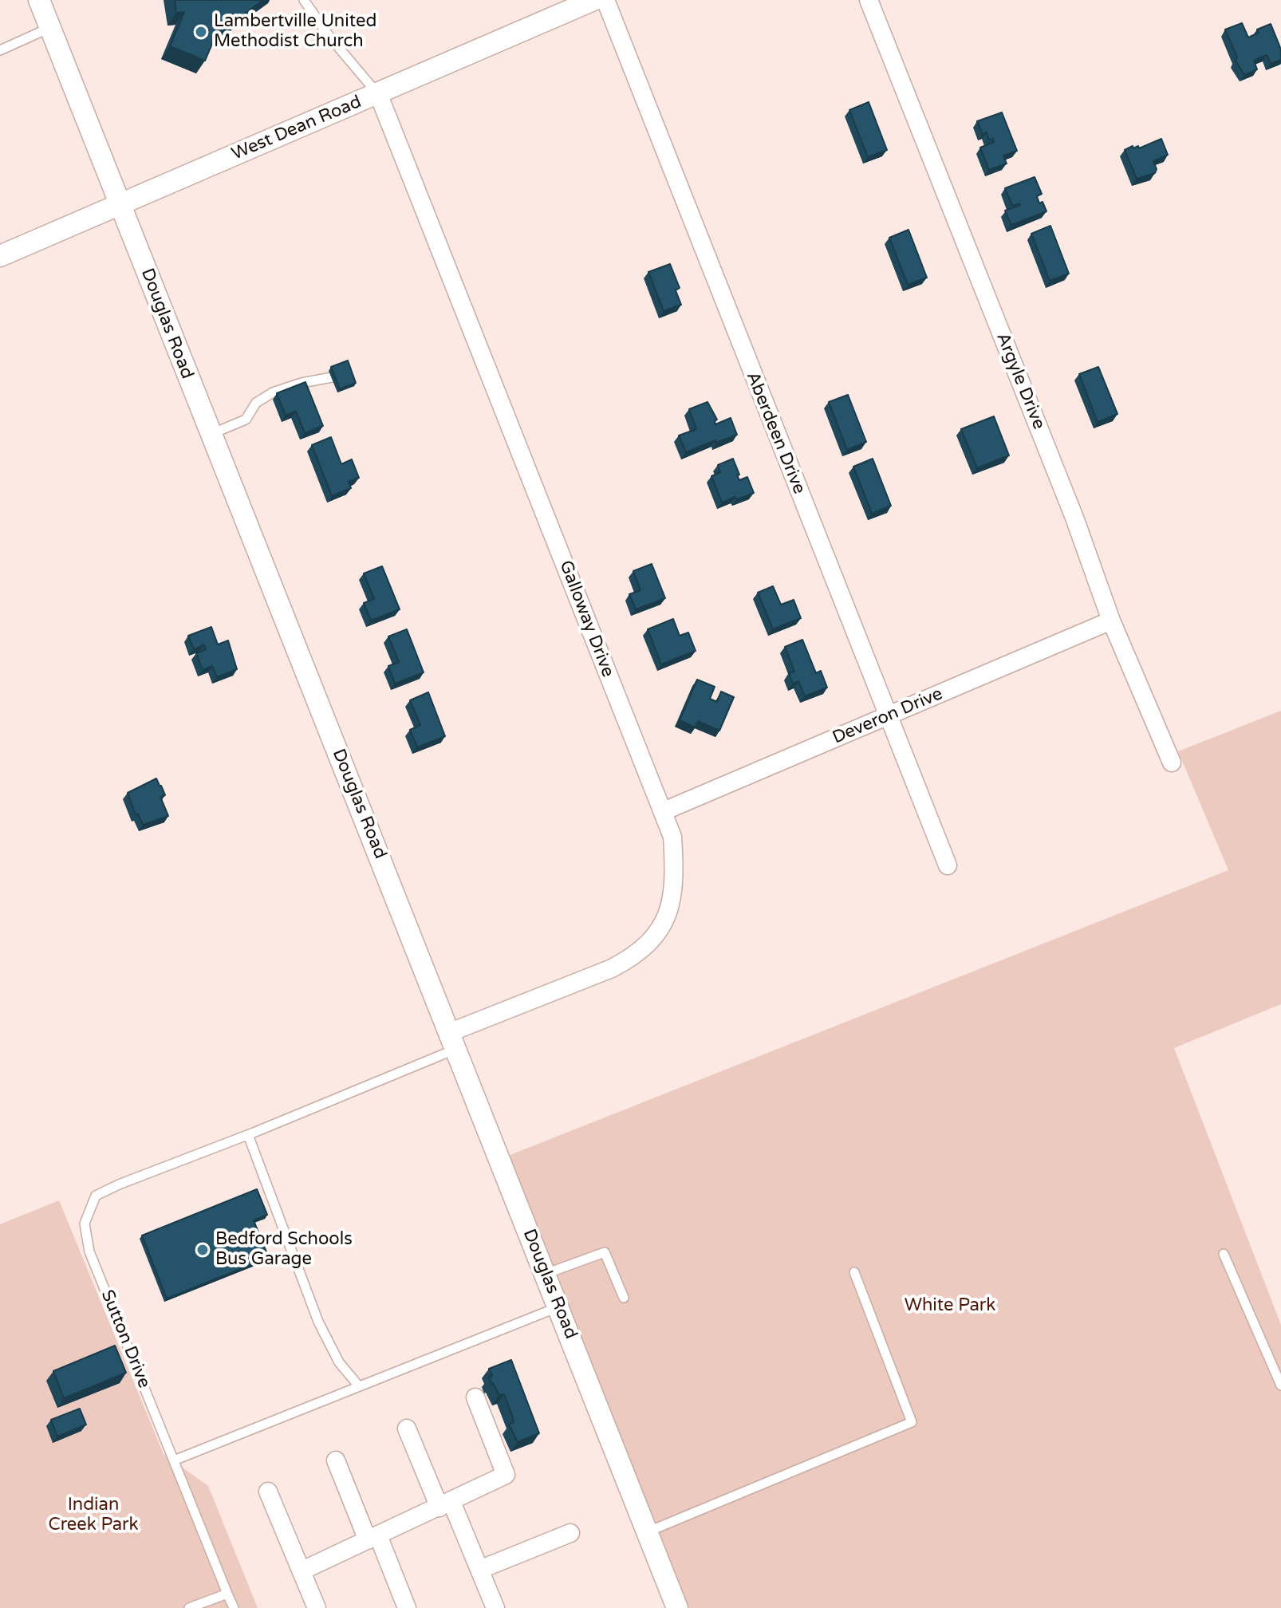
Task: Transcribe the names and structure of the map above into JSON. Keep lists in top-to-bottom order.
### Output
{
  "streets": {
    "street": [
      "West Dean Road",
      "Douglas Road",
      "Argyle Drive",
      "Aberdeen Drive",
      "Galloway Drive",
      "Deveron Drive"
    ],
    "lane": ["Sutton Drive"]
  },
  "crossings": [
    ["West Dean Road", "Douglas Road"],
    ["West Dean Road", "Galloway Drive"],
    ["Douglas Road", "Galloway Drive"],
    ["Douglas Road", "Sutton Drive"],
    ["Argyle Drive", "Deveron Drive"],
    ["Aberdeen Drive", "Deveron Drive"],
    ["Galloway Drive", "Deveron Drive"],
    ["Galloway Drive", "Sutton Drive"]
  ],
  "parks": ["White Park", "Indian Creek Park"],
  "places": ["Lambertville United Methodist Church", "Bedford Schools Bus Garage"]
}
